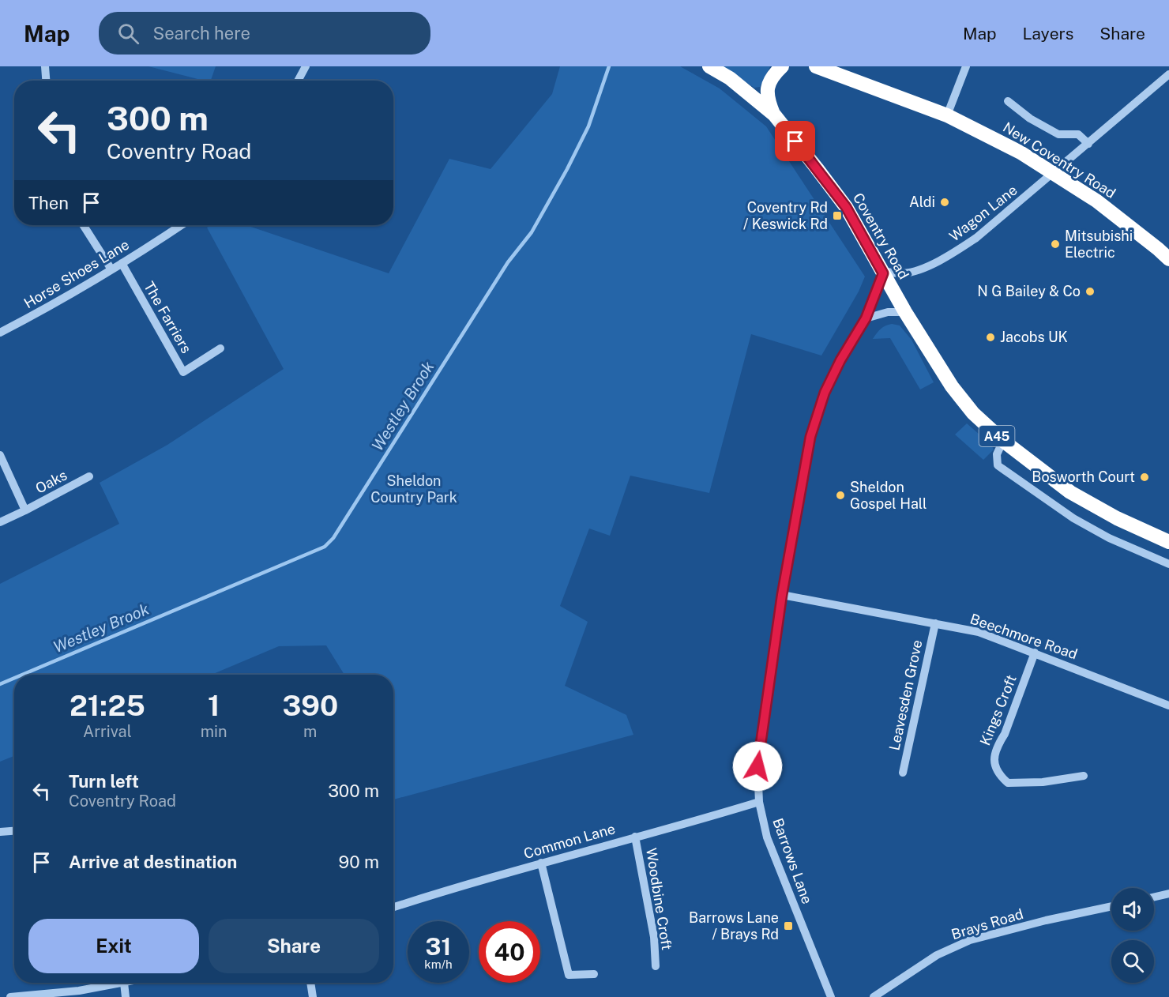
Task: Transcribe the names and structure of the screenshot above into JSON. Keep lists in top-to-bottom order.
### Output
{
  "streets": {
    "highway": ["New Coventry Road", "Coventry Road", "A45"],
    "street": [
      "Wagon Lane",
      "Horse Shoes Lane",
      "The Farriers",
      "Oaks",
      "Beechmore Road",
      "Leavesden Grove",
      "Kings Croft",
      "Common Lane",
      "Barrows Lane",
      "Woodbine Croft",
      "Brays Road"
    ]
  },
  "crossings": [
    ["New Coventry Road", "Wagon Lane"],
    ["Wagon Lane", "Coventry Road"],
    ["Wagon Lane", "Barrows Lane"],
    ["Coventry Road", "Barrows Lane"],
    ["Horse Shoes Lane", "The Farriers"],
    ["Beechmore Road", "Leavesden Grove"],
    ["Beechmore Road", "Kings Croft"],
    ["Beechmore Road", "Barrows Lane"],
    ["Common Lane", "Barrows Lane"],
    ["Common Lane", "Woodbine Croft"]
  ],
  "water": ["Westley Brook"],
  "parks": ["Sheldon Country Park"],
  "places": {
    "other": [
      "Aldi",
      "Mitsubishi Electric",
      "N G Bailey & Co",
      "Jacobs UK",
      "Bosworth Court",
      "Sheldon Gospel Hall"
    ],
    "transit": ["Coventry Rd / Keswick Rd", "Barrows Lane / Brays Rd"]
  },
  "page": {
    "header": "Map",
    "search": "Search here",
    "nav": ["Map", "Layers", "Share"],
    "turn": ["300 m", "Coventry Road"],
    "then": "Then",
    "eta": [
      "21:25",
      "Arrival",
      "1",
      "min",
      "390",
      "m"
    ],
    "list": [
      {
        "name": "Turn left",
        "note": "Coventry Road",
        "value": "300 m"
      },
      {
        "name": "Arrive at destination",
        "value": "90 m"
      }
    ],
    "buttons": ["Exit", "Share"],
    "speed": "31 km/h",
    "limit": "40"
  }
}
